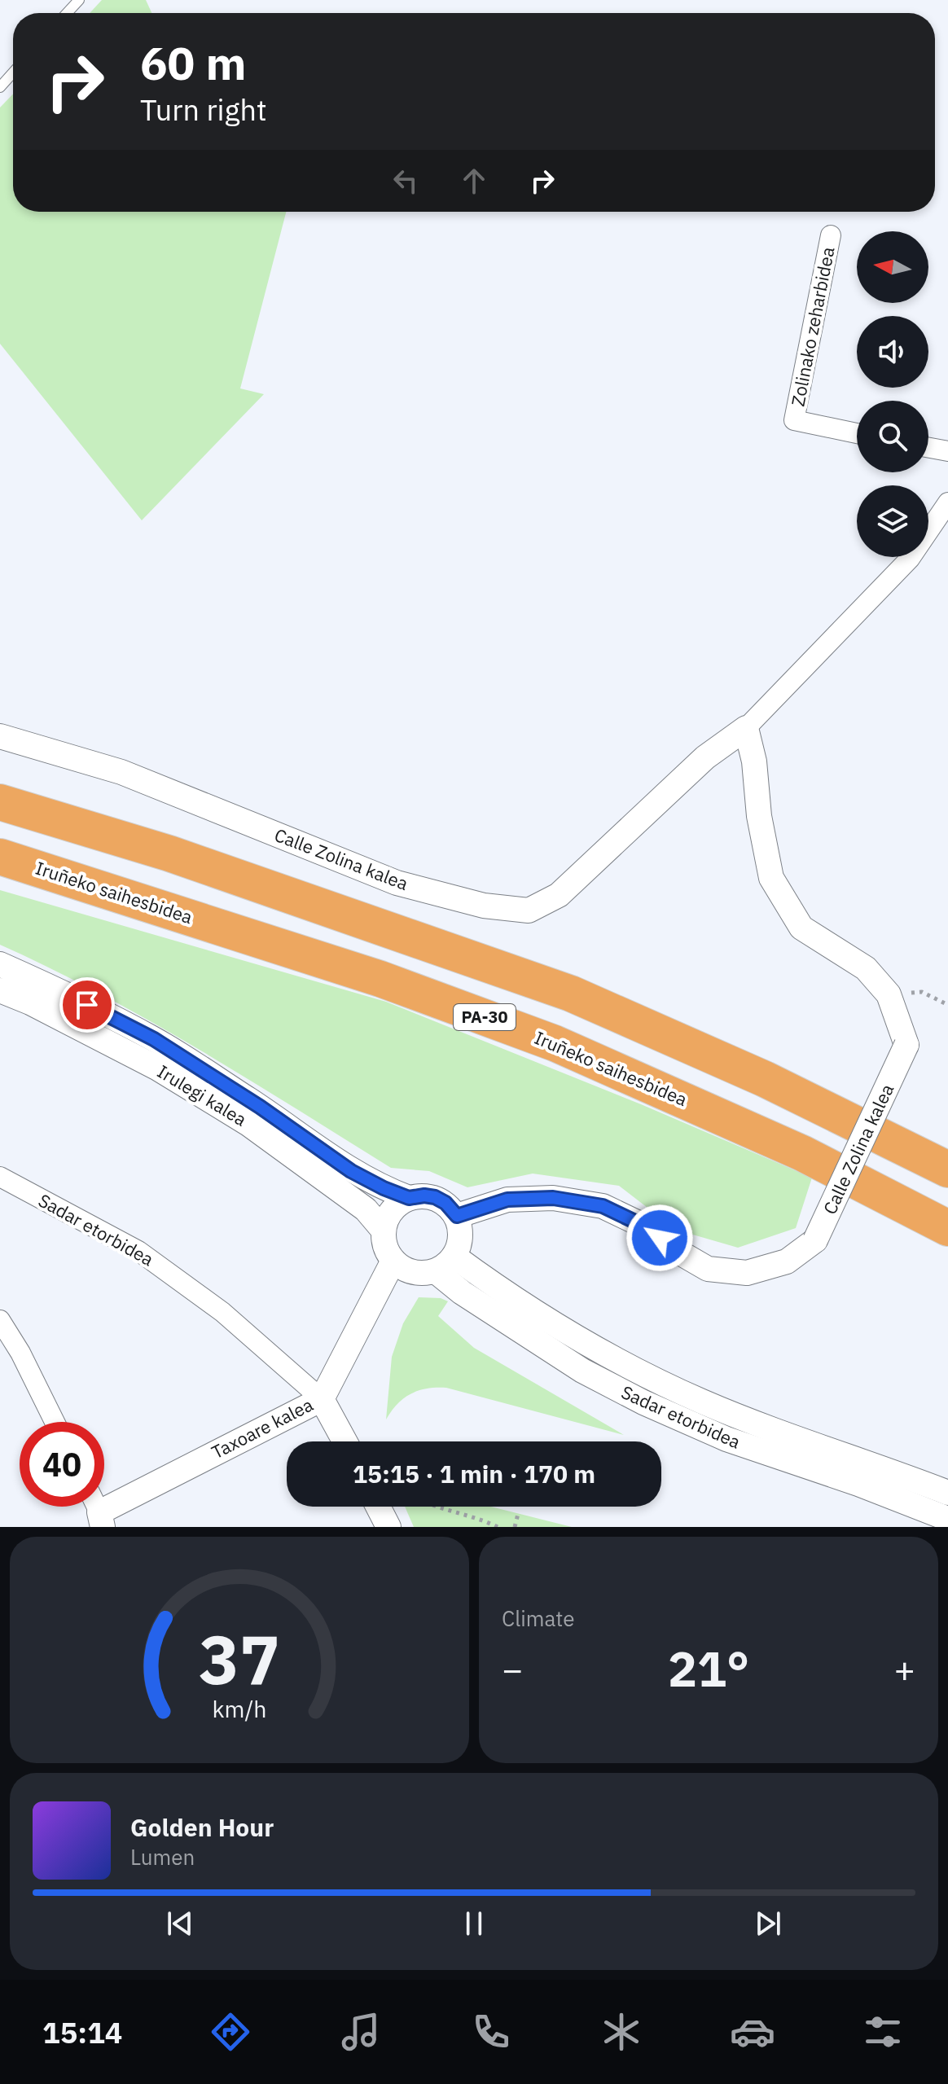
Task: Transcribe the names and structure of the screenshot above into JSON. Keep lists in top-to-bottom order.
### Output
{
  "streets": {
    "highway": ["Iruñeko saihesbidea", "PA-30"],
    "street": [
      "Zolinako zeharbidea",
      "Calle Zolina kalea",
      "Irulegi kalea",
      "Sadar etorbidea",
      "Taxoare kalea"
    ]
  },
  "crossings": [
    ["Calle Zolina kalea", "Irulegi kalea"],
    ["Calle Zolina kalea", "Sadar etorbidea"],
    ["Calle Zolina kalea", "Taxoare kalea"],
    ["Irulegi kalea", "Sadar etorbidea"],
    ["Irulegi kalea", "Taxoare kalea"],
    ["Sadar etorbidea", "Taxoare kalea"]
  ],
  "north": "left",
  "page": {
    "turn": ["60 m", "Turn right"],
    "limit": "40",
    "trip": "15:15 · 1 min · 170 m",
    "tile": "Climate",
    "heat": ["−", "21°", "+"],
    "song": ["Golden Hour", "Lumen"],
    "tabs": "15:14",
    "gauge": ["37", "km/h"]
  }
}
